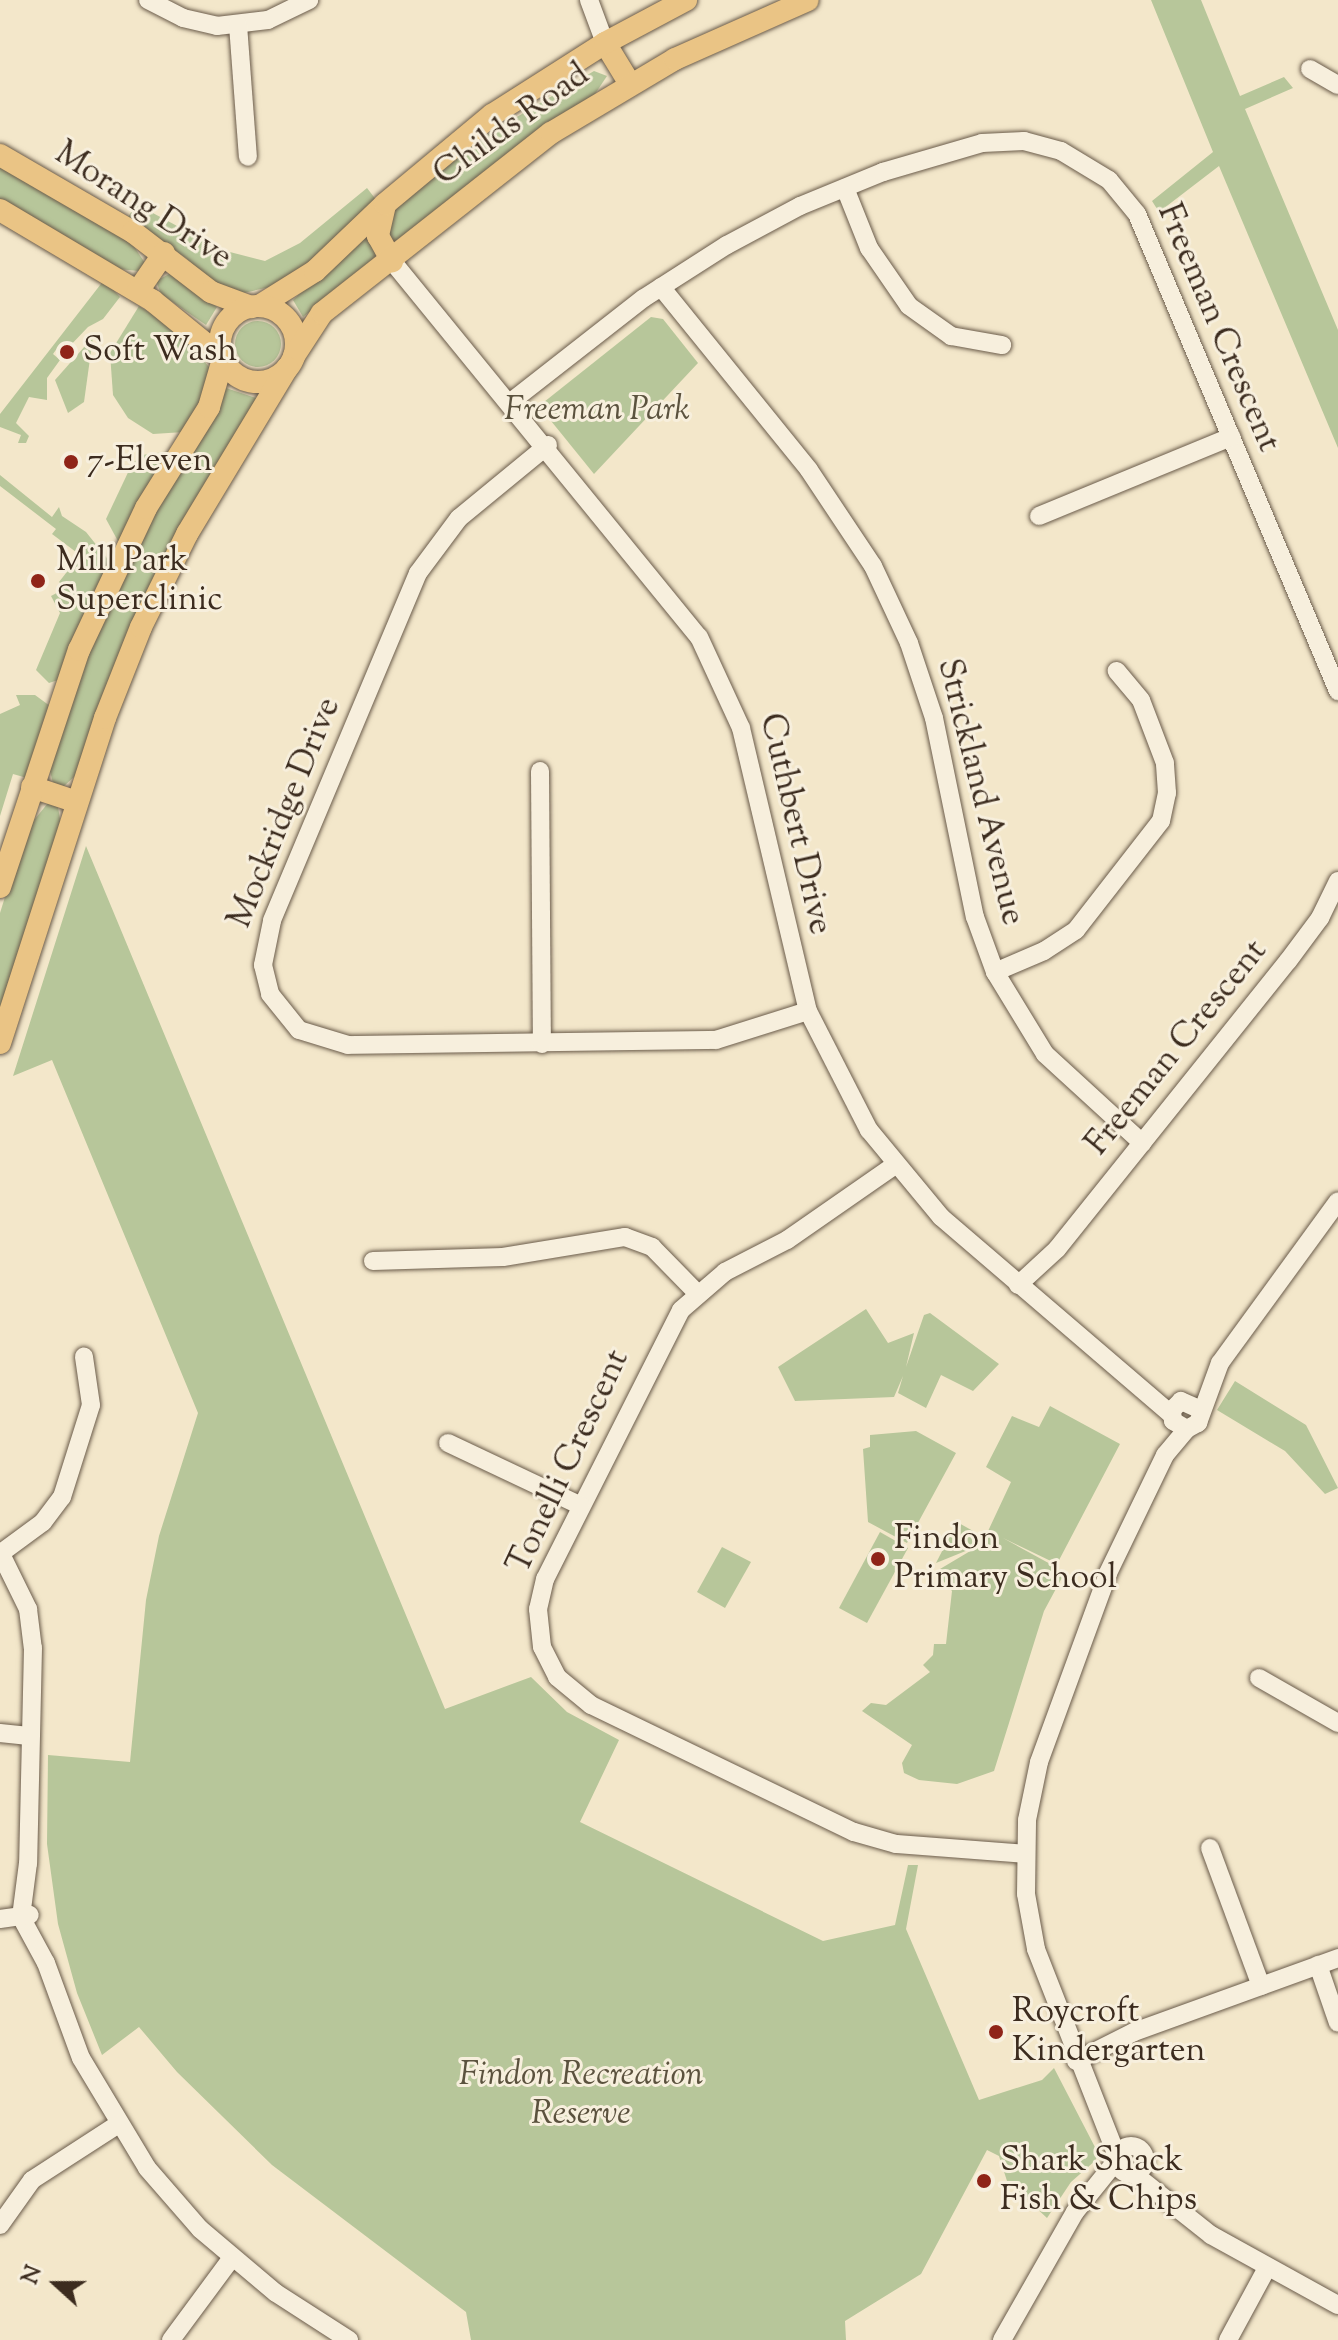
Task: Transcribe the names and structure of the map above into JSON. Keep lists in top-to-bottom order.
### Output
{
  "streets": {
    "main road": ["Childs Road", "Morang Drive", "Cuthbert Drive"],
    "street": [
      "Freeman Crescent",
      "Strickland Avenue",
      "Mockridge Drive",
      "Tonelli Crescent"
    ]
  },
  "crossings": [
    ["Childs Road", "Morang Drive"],
    ["Childs Road", "Cuthbert Drive"],
    ["Freeman Crescent", "Strickland Avenue"],
    ["Freeman Crescent", "Cuthbert Drive"],
    ["Mockridge Drive", "Cuthbert Drive"],
    ["Cuthbert Drive", "Tonelli Crescent"]
  ],
  "parks": ["Freeman Park", "Findon Recreation Reserve"],
  "places": [
    "Soft Wash",
    "7-Eleven",
    "Mill Park Superclinic",
    "Findon Primary School",
    "Roycroft Kindergarten",
    "Shark Shack Fish & Chips"
  ],
  "north": "left"
}
